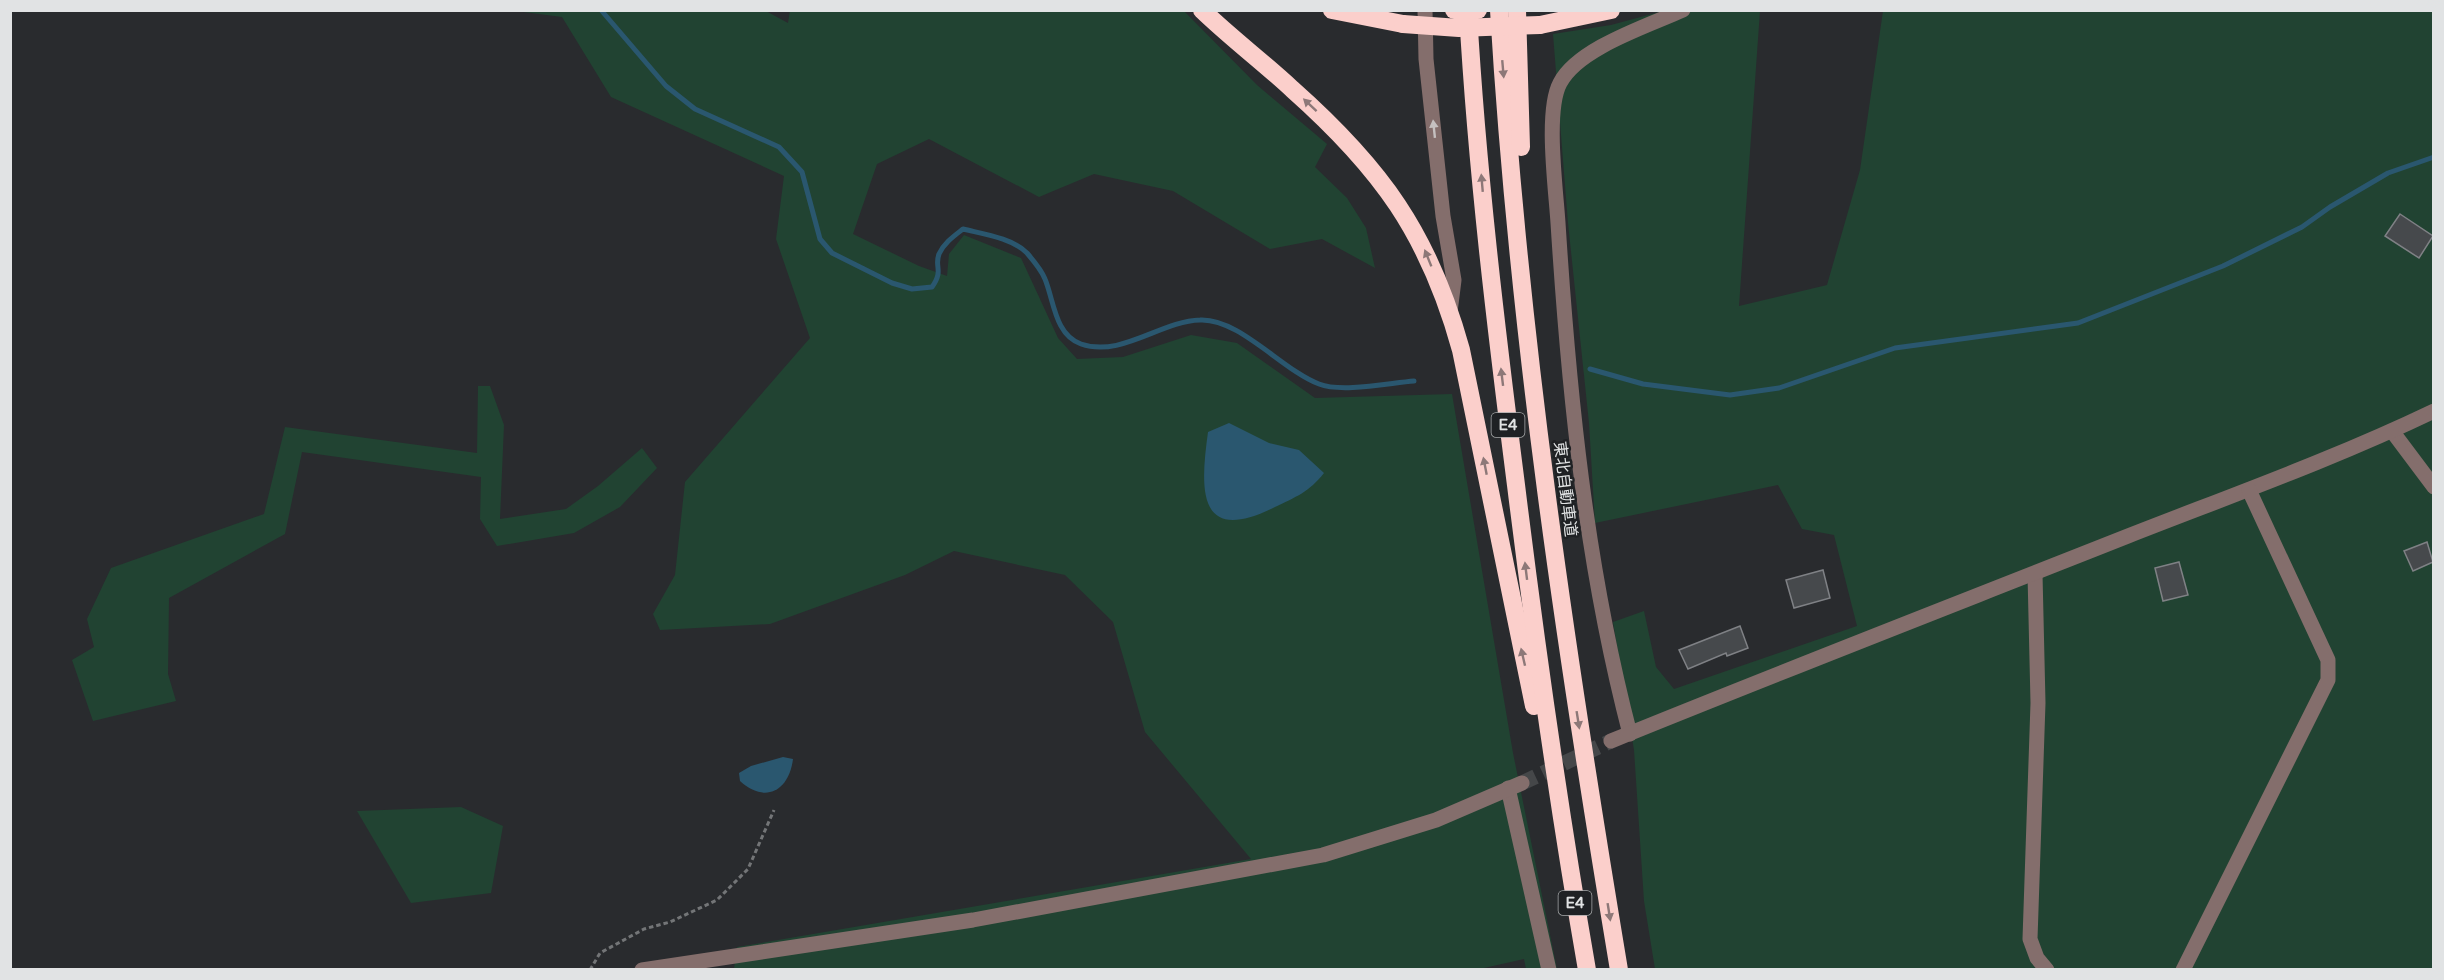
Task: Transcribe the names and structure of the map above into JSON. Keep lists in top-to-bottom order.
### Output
{
  "streets": {
    "highway": ["E4", "東北自動車道"]
  }
}
